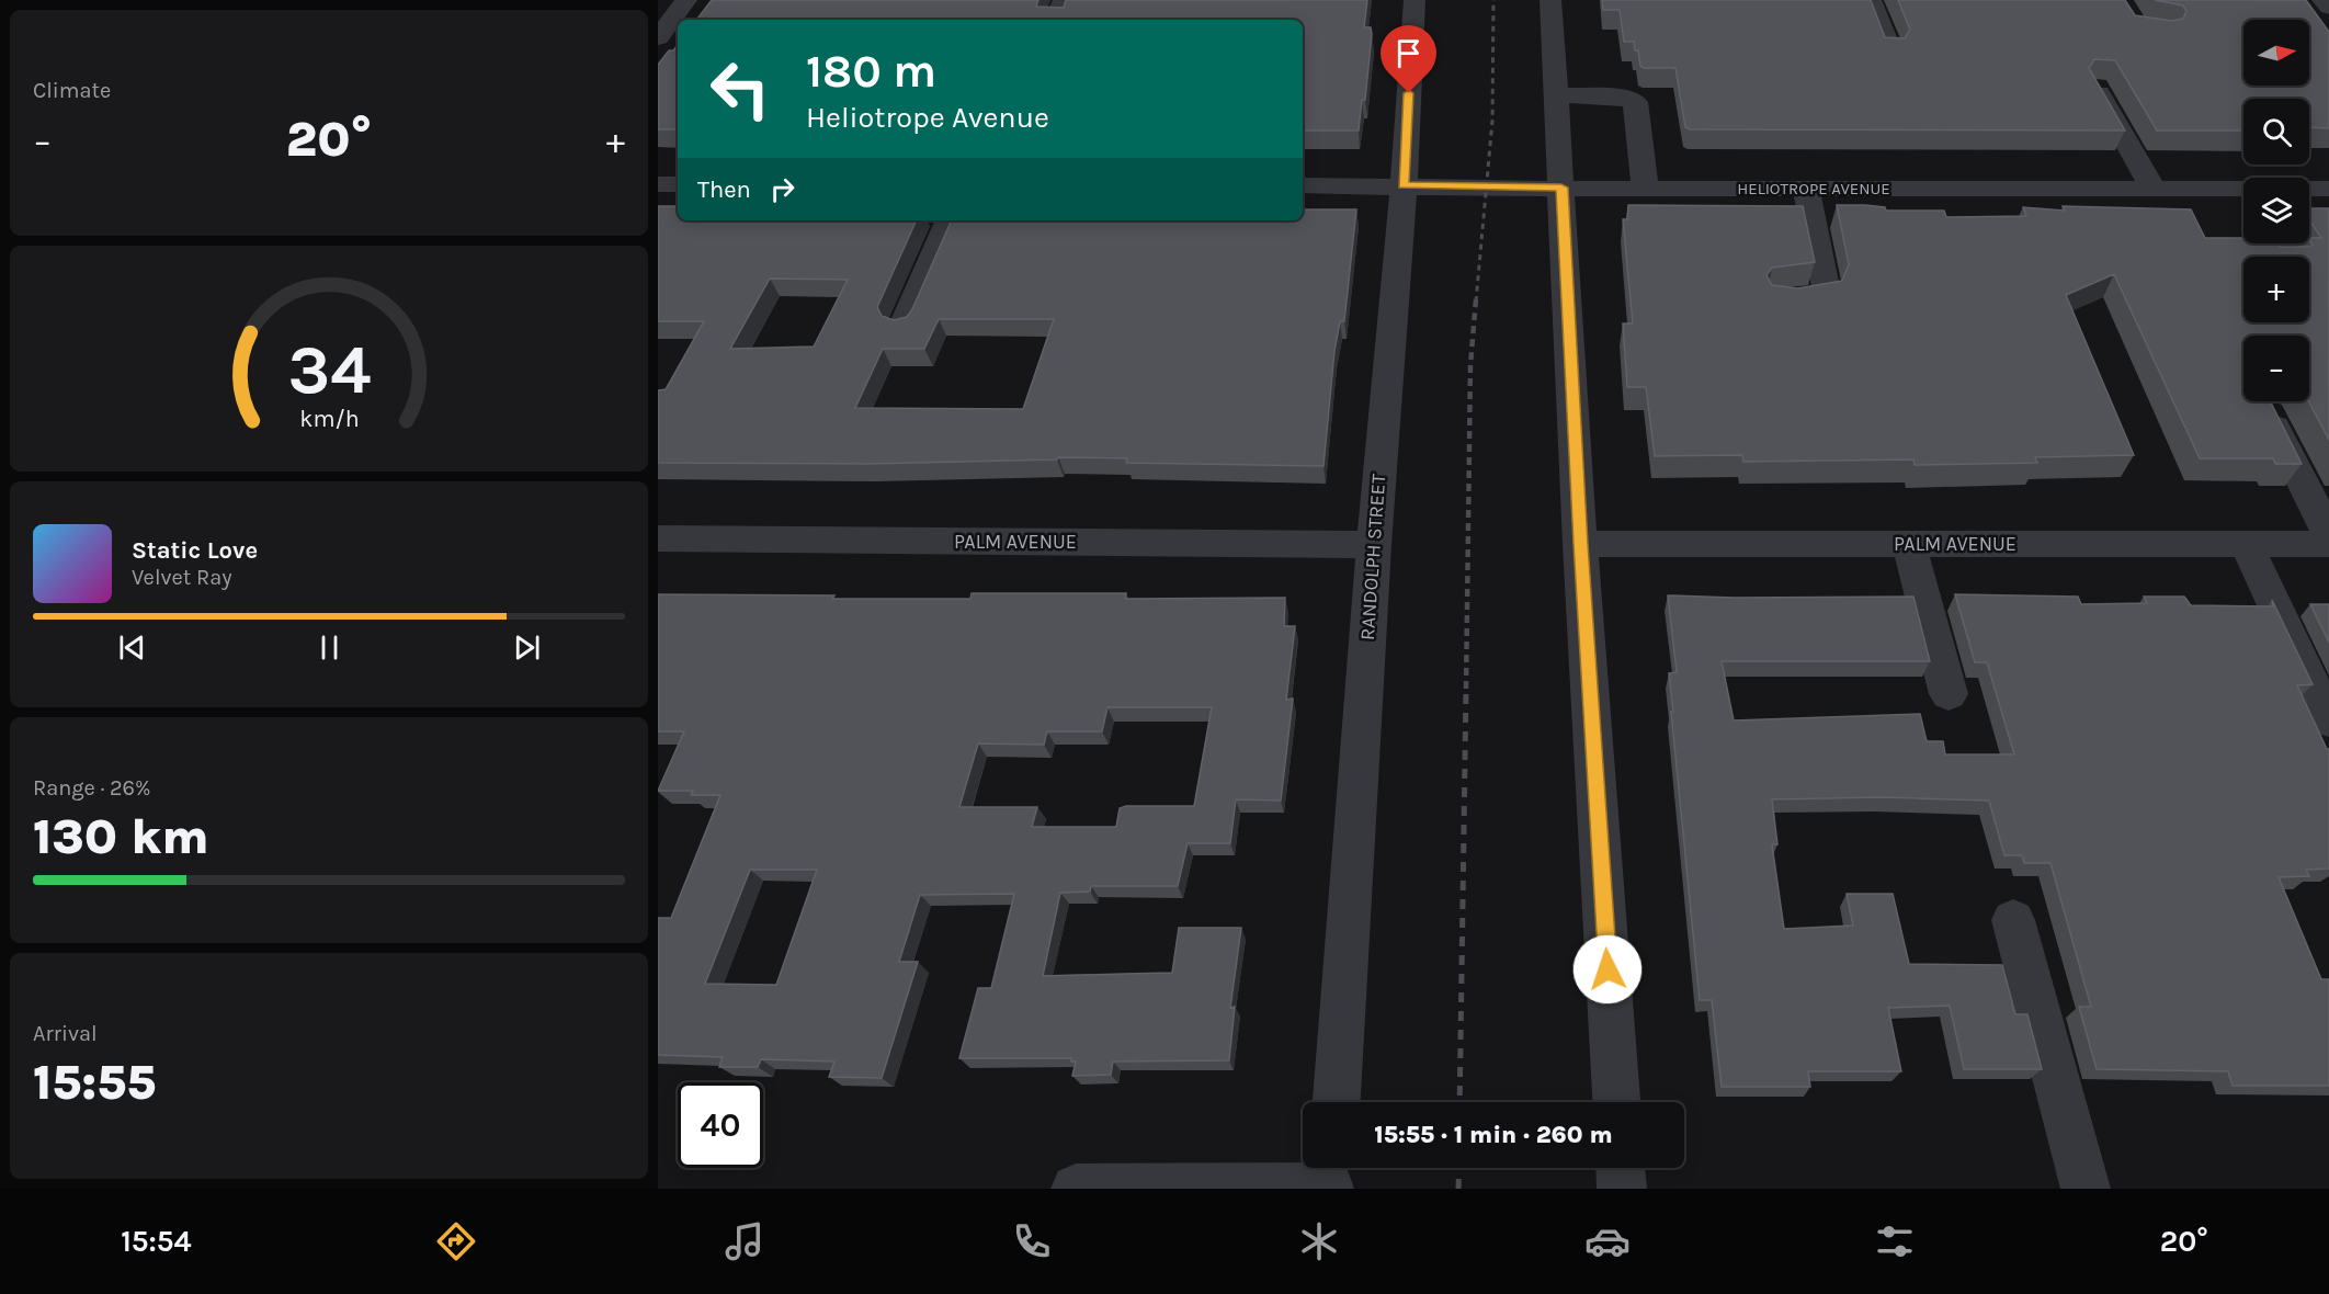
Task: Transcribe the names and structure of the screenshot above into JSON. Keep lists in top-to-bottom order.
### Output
{
  "streets": {
    "street": ["HELIOTROPE AVENUE", "PALM AVENUE", "RANDOLPH STREET"]
  },
  "crossings": [
    ["HELIOTROPE AVENUE", "RANDOLPH STREET"],
    ["PALM AVENUE", "RANDOLPH STREET"]
  ],
  "north": "right",
  "page": {
    "tile": [
      "Climate",
      ["Range · 26%", "130 km"],
      ["Arrival", "15:55"]
    ],
    "map_buttons": ["+", "−"],
    "turn": ["180 m", "Heliotrope Avenue"],
    "heat": ["−", "20°", "+"],
    "then": "Then",
    "song": ["Static Love", "Velvet Ray"],
    "limit": "40",
    "trip": "15:55 · 1 min · 260 m",
    "tabs": ["15:54", "20°"],
    "gauge": ["34", "km/h"]
  }
}
